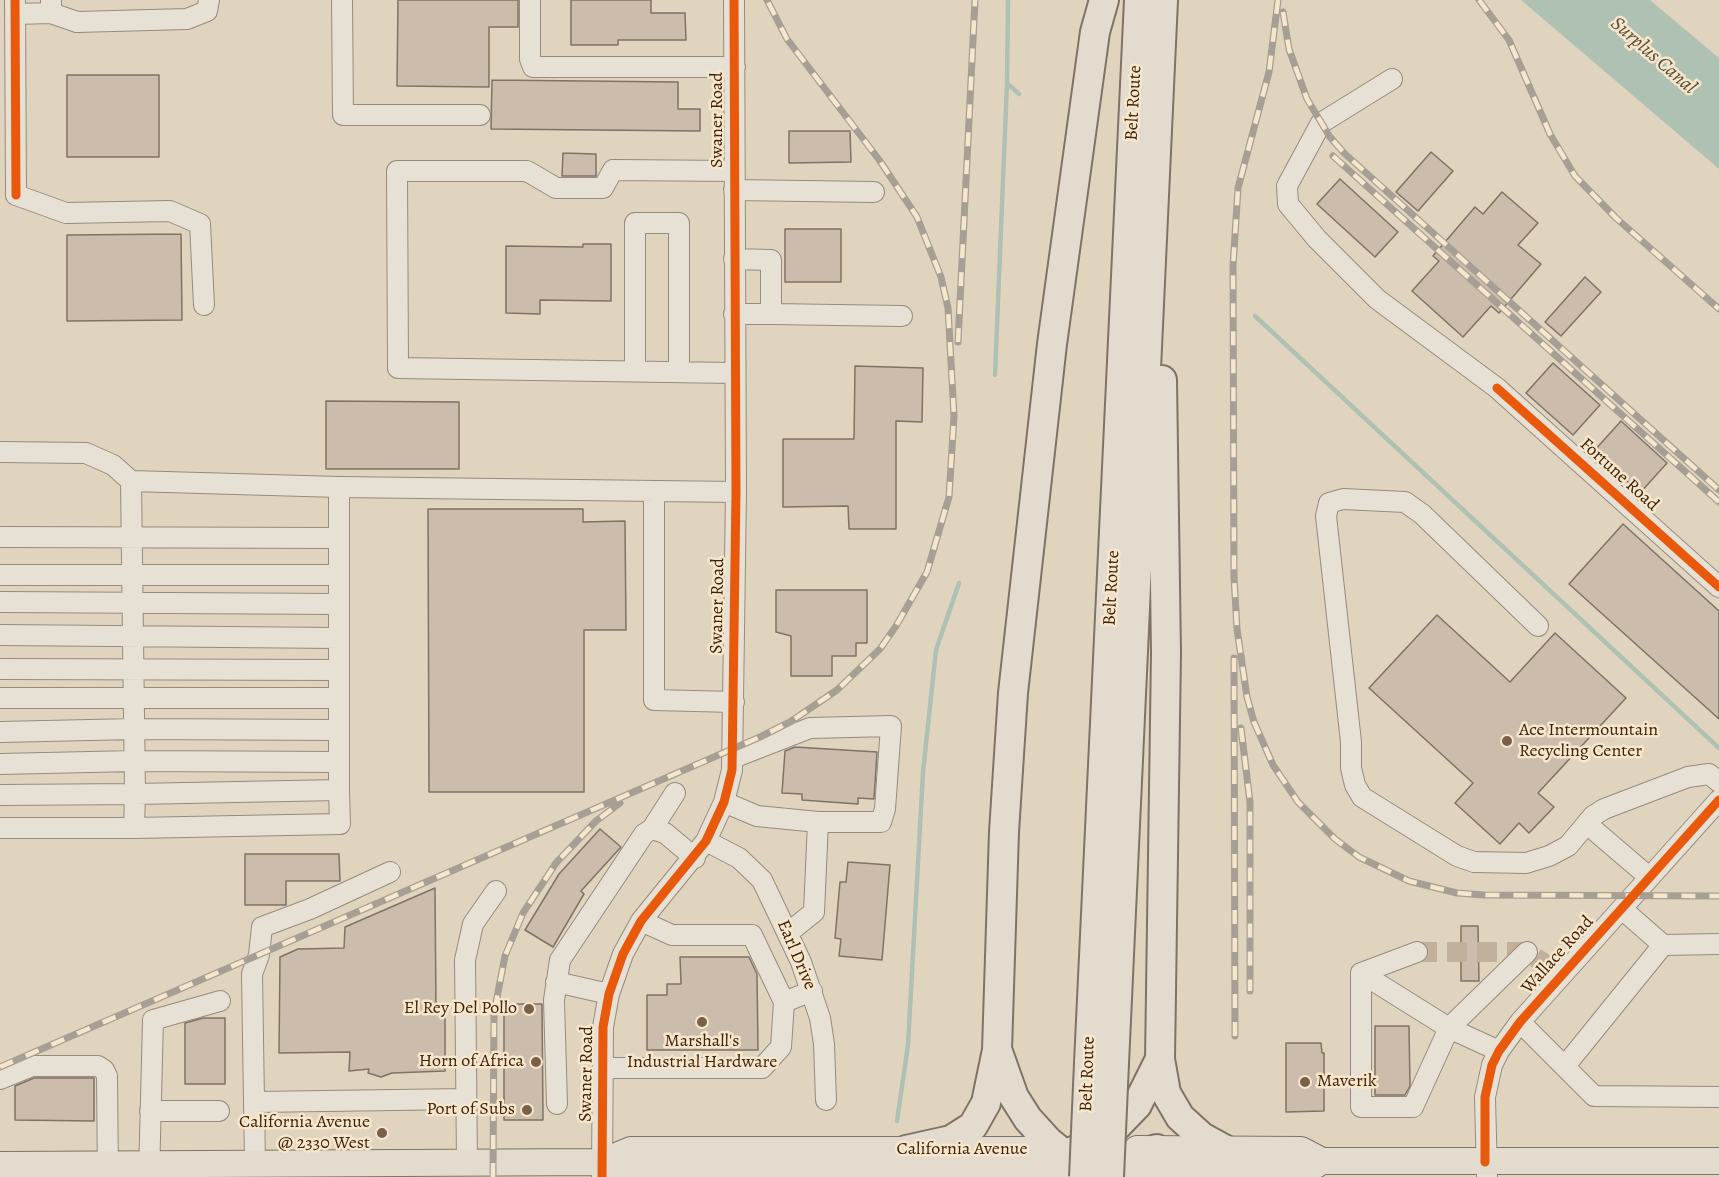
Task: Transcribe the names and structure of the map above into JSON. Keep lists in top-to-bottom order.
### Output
{
  "streets": {
    "highway": ["Belt Route"],
    "main road": ["California Avenue"],
    "street": [
      "Swaner Road",
      "Fortune Road",
      "Earl Drive",
      "Wallace Road"
    ]
  },
  "crossings": [
    ["Belt Route", "California Avenue"],
    ["Swaner Road", "Earl Drive"],
    ["Swaner Road", "California Avenue"],
    ["Wallace Road", "California Avenue"]
  ],
  "water": ["Surplus Canal"],
  "places": [
    "Ace Intermountain Recycling Center",
    "El Rey Del Pollo",
    "Marshall's Industrial Hardware",
    "Horn of Africa",
    "Maverik",
    "Port of Subs",
    "California Avenue @ 2330 West"
  ]
}
